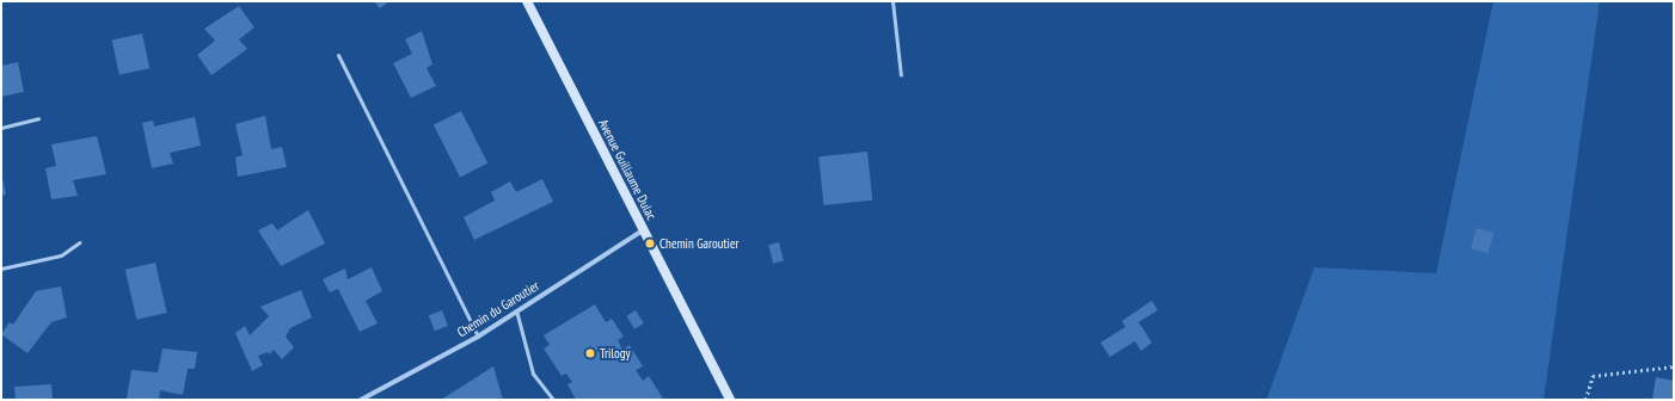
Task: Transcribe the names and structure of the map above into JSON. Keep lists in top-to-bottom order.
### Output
{
  "streets": {
    "main road": ["Avenue Guillaume Dulac"],
    "street": ["Chemin du Garoutier"]
  },
  "crossings": [
    ["Avenue Guillaume Dulac", "Chemin du Garoutier"]
  ],
  "places": ["Chemin Garoutier", "Trilogy"]
}
